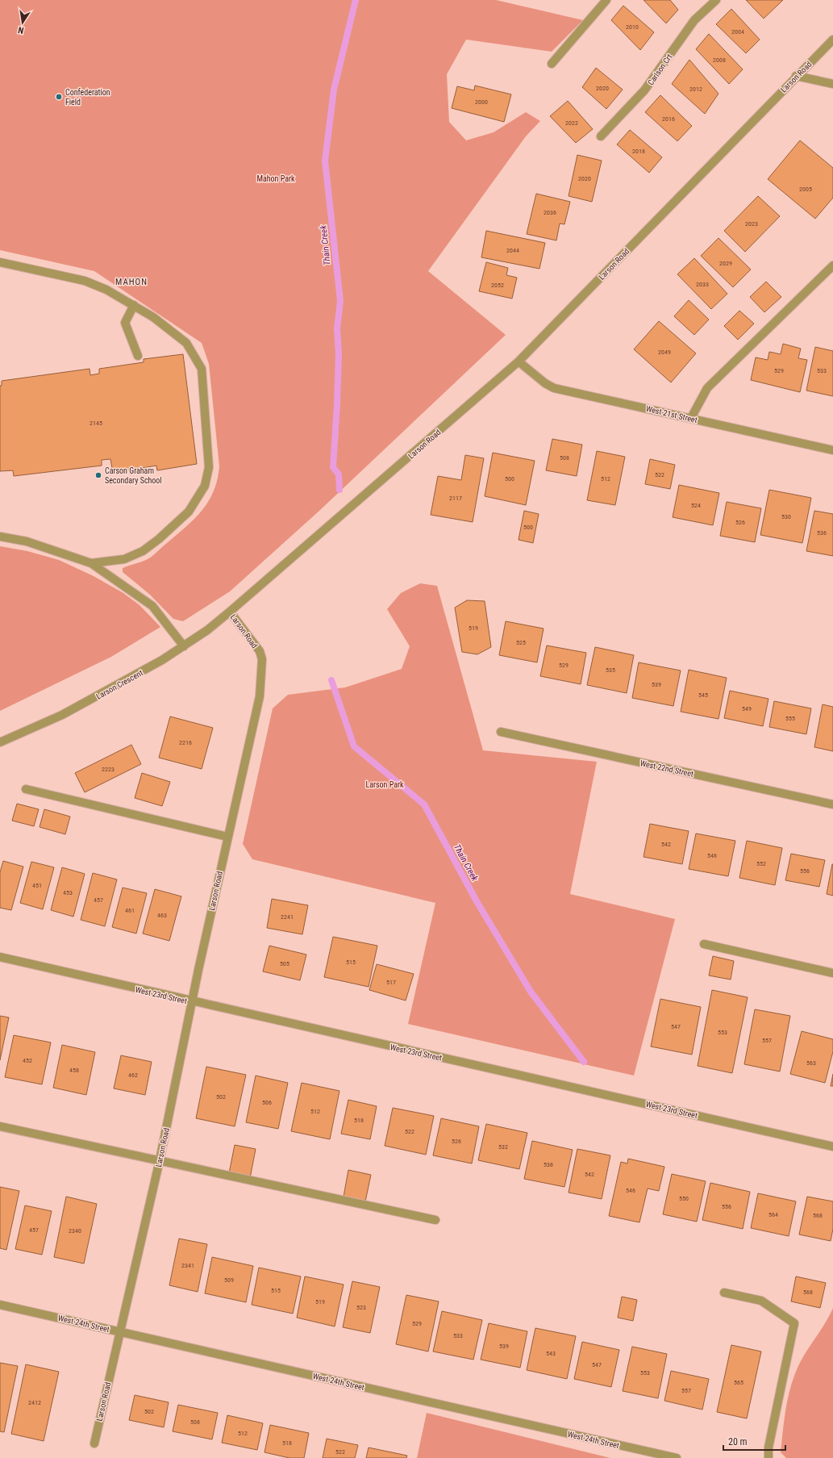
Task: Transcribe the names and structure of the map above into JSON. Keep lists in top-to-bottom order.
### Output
{
  "streets": {
    "street": [
      "Carlson Crt",
      "Larson Road",
      "West 21st Street",
      "Larson Crescent",
      "West 22nd Street",
      "West 23rd Street",
      "West 24th Street"
    ]
  },
  "crossings": [
    ["Larson Road", "West 21st Street"],
    ["Larson Road", "Larson Crescent"],
    ["Larson Road", "West 23rd Street"],
    ["Larson Road", "West 24th Street"]
  ],
  "districts": ["MAHON"],
  "water": ["Thain Creek"],
  "parks": ["Mahon Park", "Larson Park"],
  "places": ["Confederation Field", "Carson Graham Secondary School"],
  "house_numbers": [
    "2010",
    "2004",
    "2008",
    "2020",
    "2012",
    "2000",
    "2016",
    "2022",
    "2018",
    "2020",
    "2005",
    "2036",
    "2023",
    "2044",
    "2029",
    "2033",
    "2052",
    "2049",
    "529",
    "533",
    "2145",
    "508",
    "522",
    "500",
    "512",
    "2117",
    "524",
    "530",
    "526",
    "500",
    "536",
    "519",
    "525",
    "529",
    "535",
    "539",
    "545",
    "549",
    "555",
    "2216",
    "2223",
    "542",
    "546",
    "552",
    "556",
    "451",
    "453",
    "457",
    "461",
    "463",
    "2241",
    "515",
    "505",
    "517",
    "547",
    "553",
    "557",
    "452",
    "563",
    "458",
    "462",
    "502",
    "506",
    "512",
    "518",
    "522",
    "526",
    "532",
    "538",
    "542",
    "546",
    "550",
    "556",
    "564",
    "568",
    "457",
    "2340",
    "2341",
    "509",
    "515",
    "568",
    "519",
    "523",
    "529",
    "533",
    "539",
    "543",
    "547",
    "553",
    "565",
    "557",
    "2412",
    "502",
    "508",
    "512",
    "518",
    "522"
  ],
  "scale_bar": "20 m",
  "north": "bottom"
}
